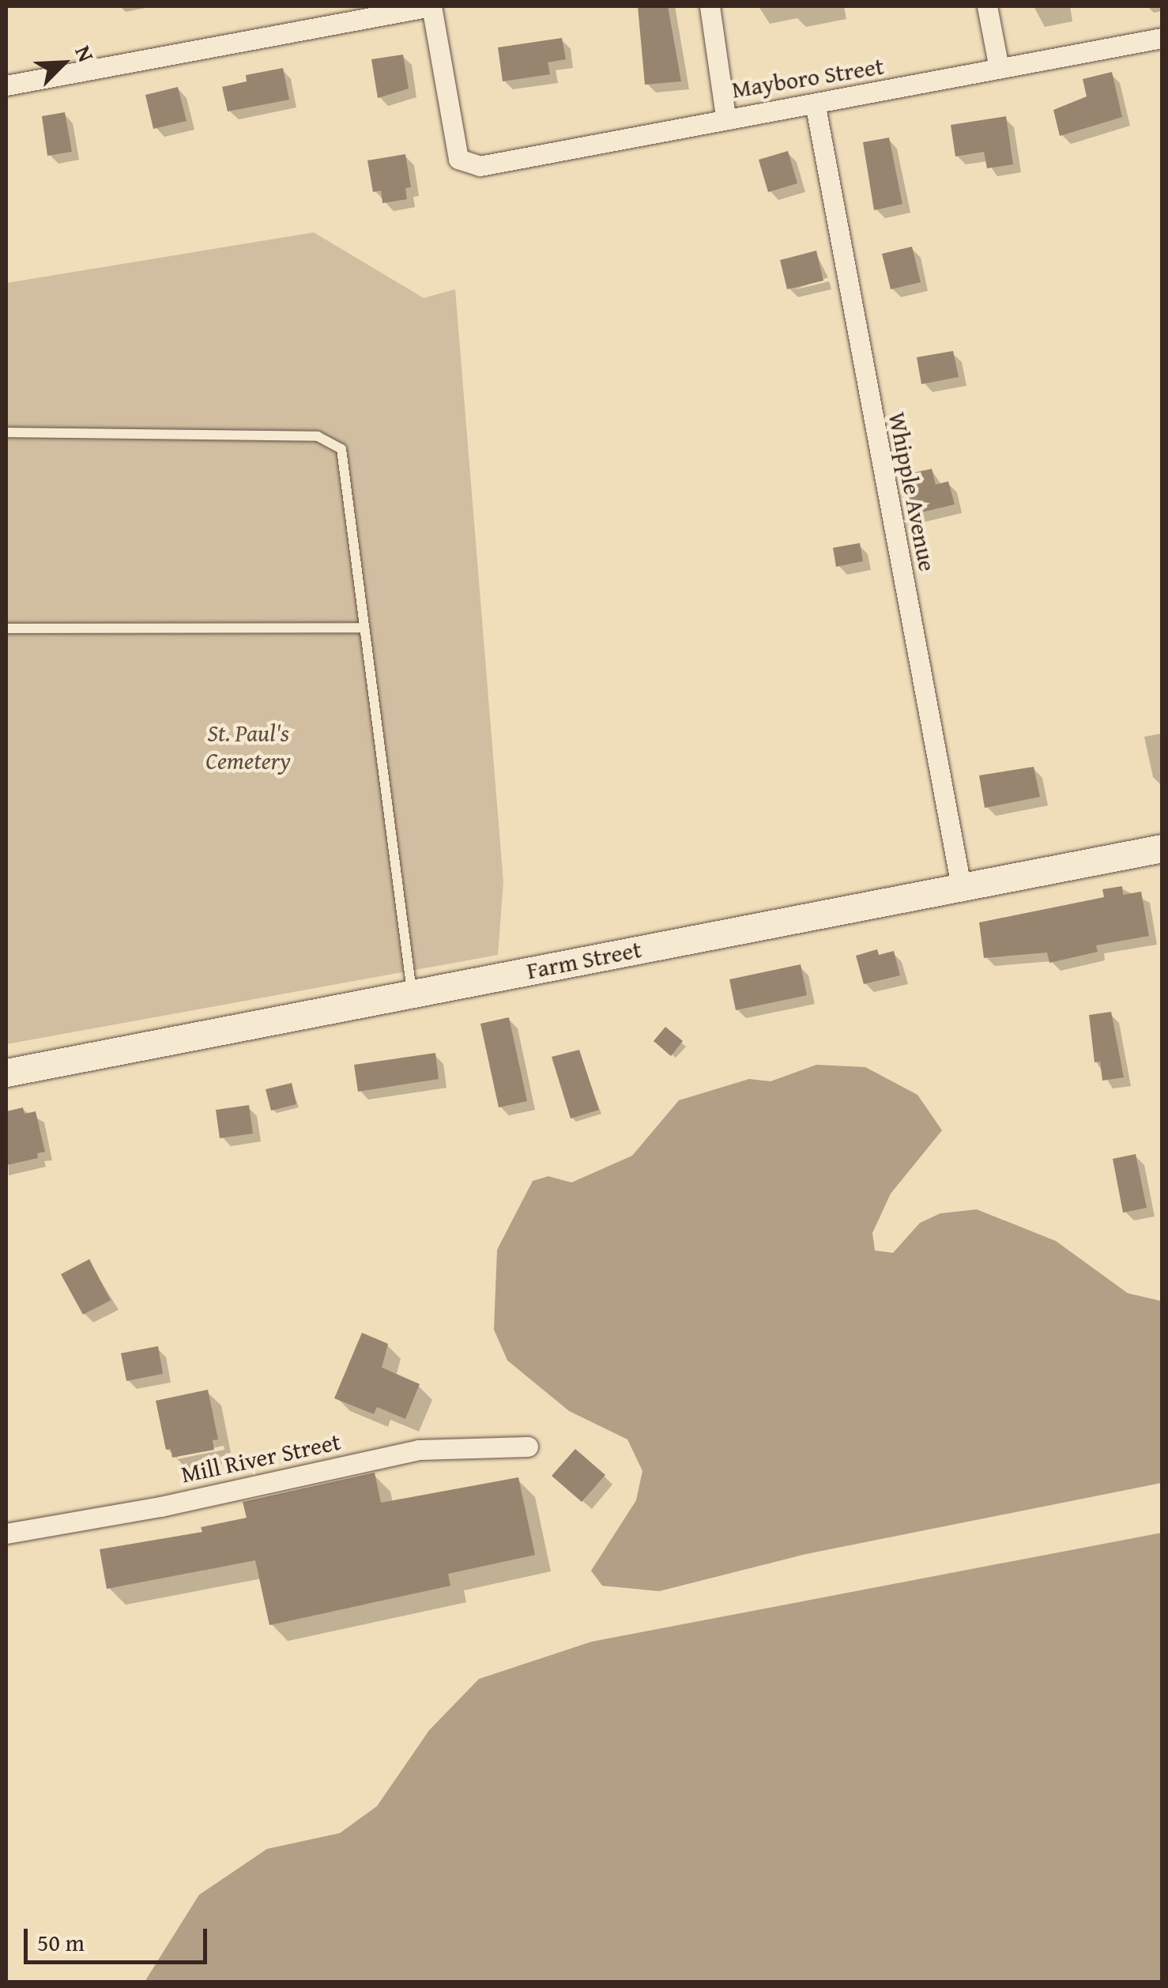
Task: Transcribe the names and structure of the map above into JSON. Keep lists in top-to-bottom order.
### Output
{
  "streets": {
    "street": [
      "Mayboro Street",
      "Whipple Avenue",
      "Farm Street",
      "Mill River Street"
    ]
  },
  "crossings": [
    ["Mayboro Street", "Whipple Avenue"],
    ["Whipple Avenue", "Farm Street"]
  ],
  "parks": ["St. Paul's Cemetery"],
  "scale_bar": "50 m",
  "north": "top right"
}
